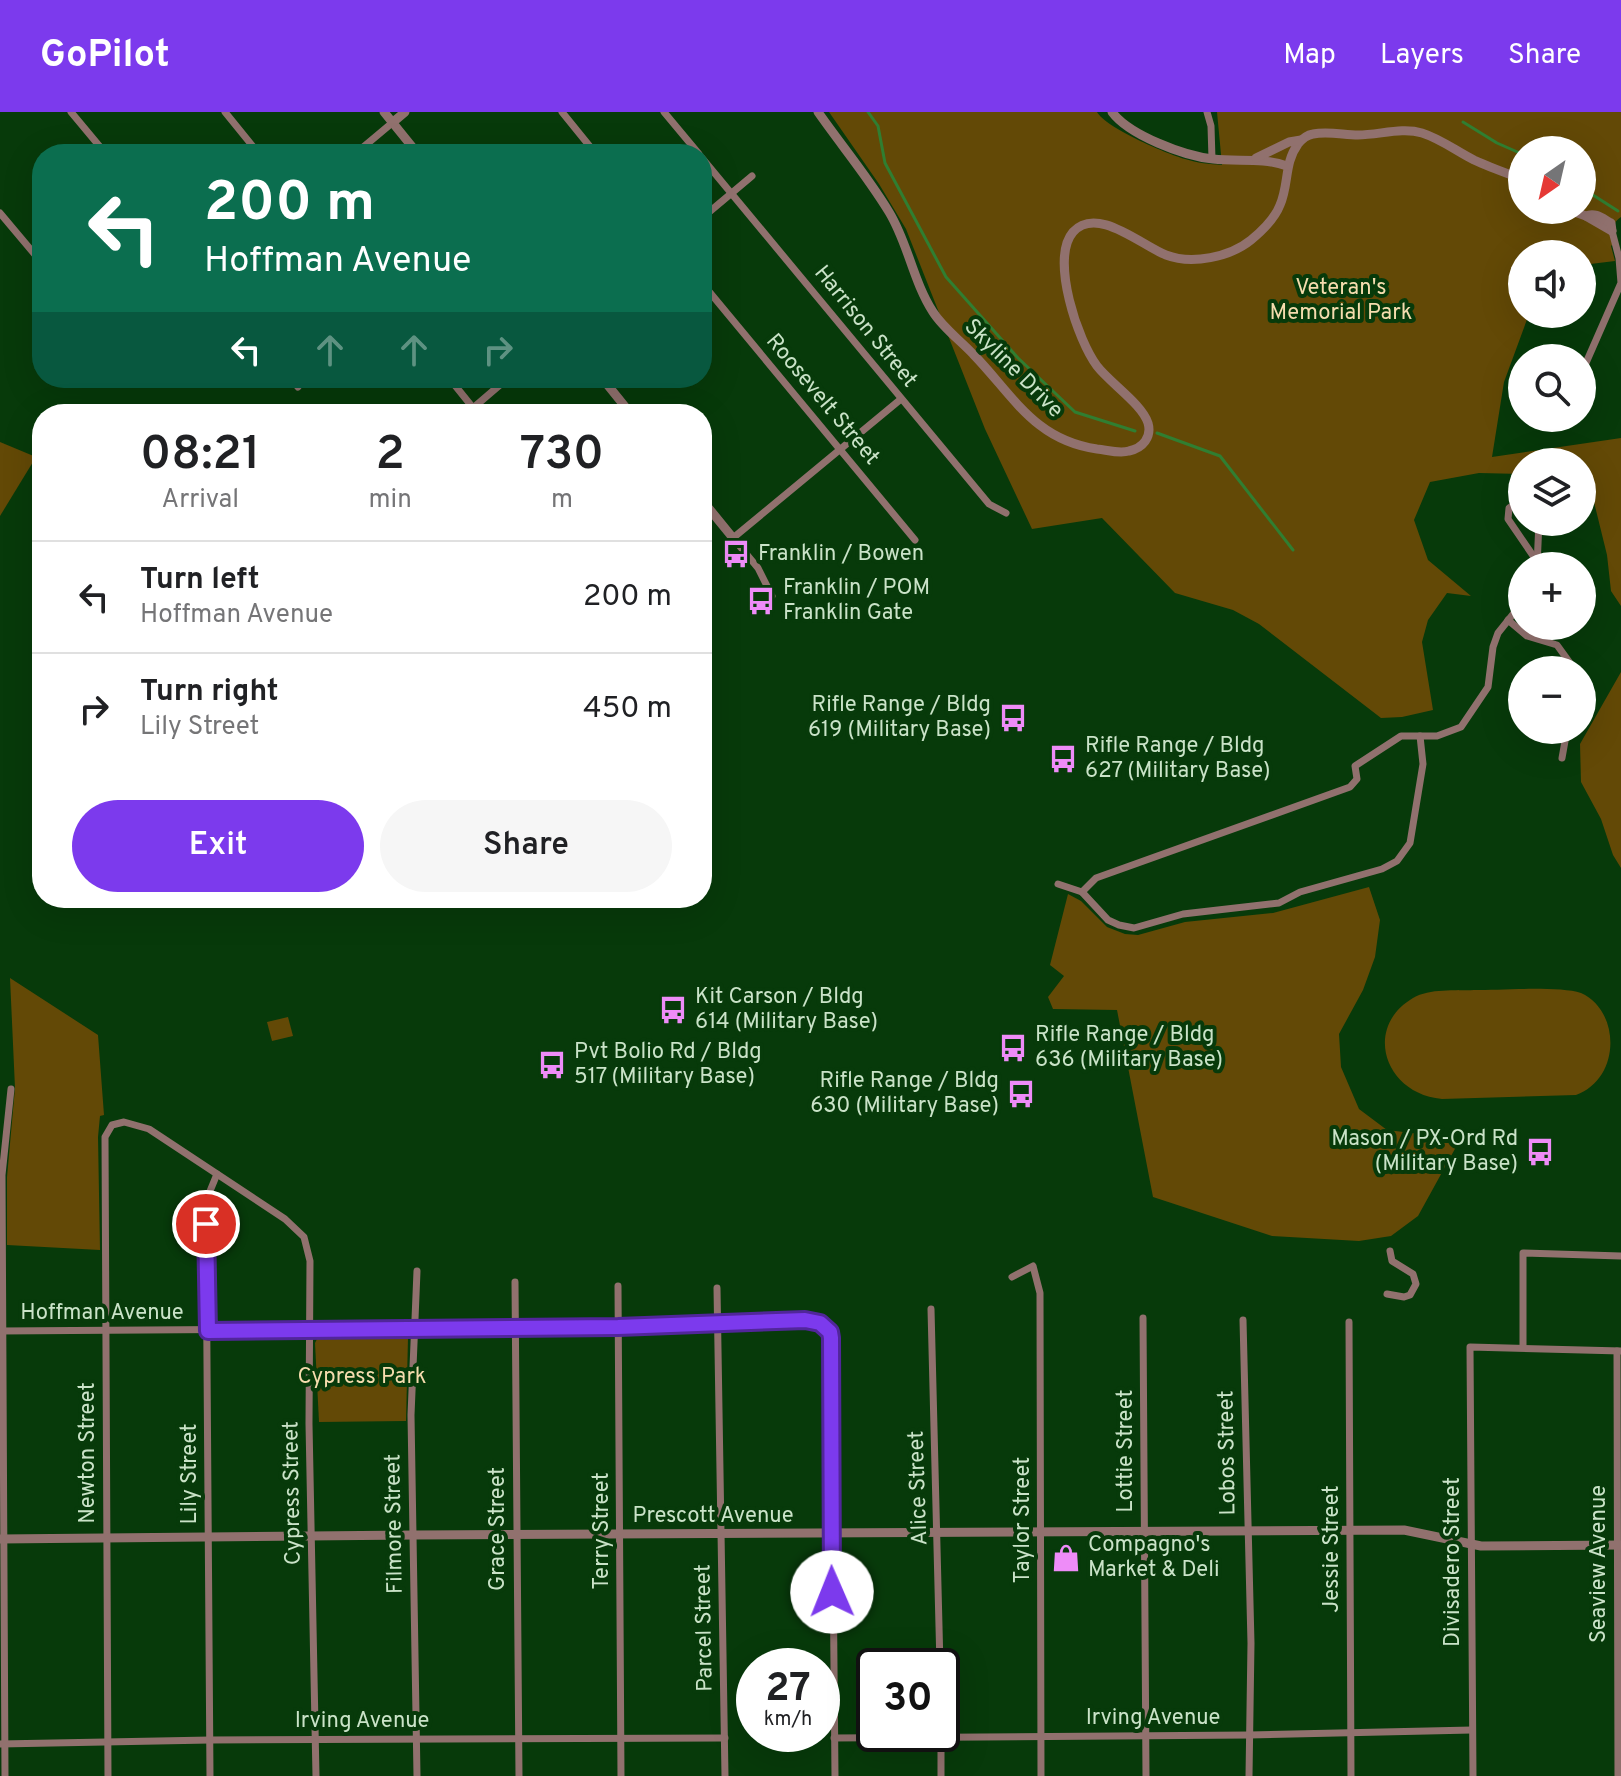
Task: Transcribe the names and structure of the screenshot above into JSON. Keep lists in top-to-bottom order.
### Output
{
  "streets": {
    "street": [
      "Harrison Street",
      "Skyline Drive",
      "Roosevelt Street",
      "Hoffman Avenue",
      "Lottie Street",
      "Newton Street",
      "Lobos Street",
      "Lily Street",
      "Alice Street",
      "Cypress Street",
      "Prescott Avenue",
      "Taylor Street",
      "Filmore Street",
      "Grace Street",
      "Terry Street",
      "Jessie Street",
      "Divisadero Street",
      "Seaview Avenue",
      "Parcel Street",
      "Irving Avenue"
    ]
  },
  "crossings": [
    ["Hoffman Avenue", "Newton Street"],
    ["Hoffman Avenue", "Lily Street"],
    ["Hoffman Avenue", "Cypress Street"],
    ["Hoffman Avenue", "Prescott Avenue"],
    ["Hoffman Avenue", "Filmore Street"],
    ["Hoffman Avenue", "Grace Street"],
    ["Hoffman Avenue", "Terry Street"],
    ["Hoffman Avenue", "Parcel Street"],
    ["Lottie Street", "Prescott Avenue"],
    ["Lottie Street", "Irving Avenue"],
    ["Newton Street", "Cypress Street"],
    ["Newton Street", "Prescott Avenue"],
    ["Newton Street", "Irving Avenue"],
    ["Lobos Street", "Prescott Avenue"],
    ["Lobos Street", "Irving Avenue"],
    ["Lily Street", "Cypress Street"],
    ["Lily Street", "Prescott Avenue"],
    ["Lily Street", "Irving Avenue"],
    ["Alice Street", "Prescott Avenue"],
    ["Cypress Street", "Prescott Avenue"],
    ["Cypress Street", "Irving Avenue"],
    ["Prescott Avenue", "Taylor Street"],
    ["Prescott Avenue", "Filmore Street"],
    ["Prescott Avenue", "Grace Street"],
    ["Prescott Avenue", "Terry Street"],
    ["Prescott Avenue", "Jessie Street"],
    ["Prescott Avenue", "Divisadero Street"],
    ["Prescott Avenue", "Seaview Avenue"],
    ["Prescott Avenue", "Parcel Street"],
    ["Taylor Street", "Irving Avenue"],
    ["Filmore Street", "Irving Avenue"],
    ["Grace Street", "Irving Avenue"],
    ["Terry Street", "Irving Avenue"],
    ["Jessie Street", "Irving Avenue"],
    ["Divisadero Street", "Irving Avenue"],
    ["Parcel Street", "Irving Avenue"]
  ],
  "parks": ["Veteran's Memorial Park", "Cypress Park"],
  "places": {
    "bus stop": [
      "Franklin / Bowen",
      "Franklin / POM Franklin Gate",
      "Rifle Range / Bldg 619 (Military Base)",
      "Rifle Range / Bldg 627 (Military Base)",
      "Kit Carson / Bldg 614 (Military Base)",
      "Rifle Range / Bldg 636 (Military Base)",
      "Pvt Bolio Rd / Bldg 517 (Military Base)",
      "Rifle Range / Bldg 630 (Military Base)",
      "Mason / PX-Ord Rd (Military Base)"
    ],
    "shop": ["Compagno's Market & Deli"]
  },
  "north": "bottom left",
  "page": {
    "header": "GoPilot",
    "nav": ["Map", "Layers", "Share"],
    "map_buttons": ["+", "−"],
    "turn": ["200 m", "Hoffman Avenue"],
    "eta": [
      "08:21",
      "Arrival",
      "2",
      "min",
      "730",
      "m"
    ],
    "list": [
      {
        "name": "Turn left",
        "note": "Hoffman Avenue",
        "value": "200 m"
      },
      {
        "name": "Turn right",
        "note": "Lily Street",
        "value": "450 m"
      }
    ],
    "buttons": ["Exit", "Share"],
    "speed": "27 km/h",
    "limit": "30"
  }
}
